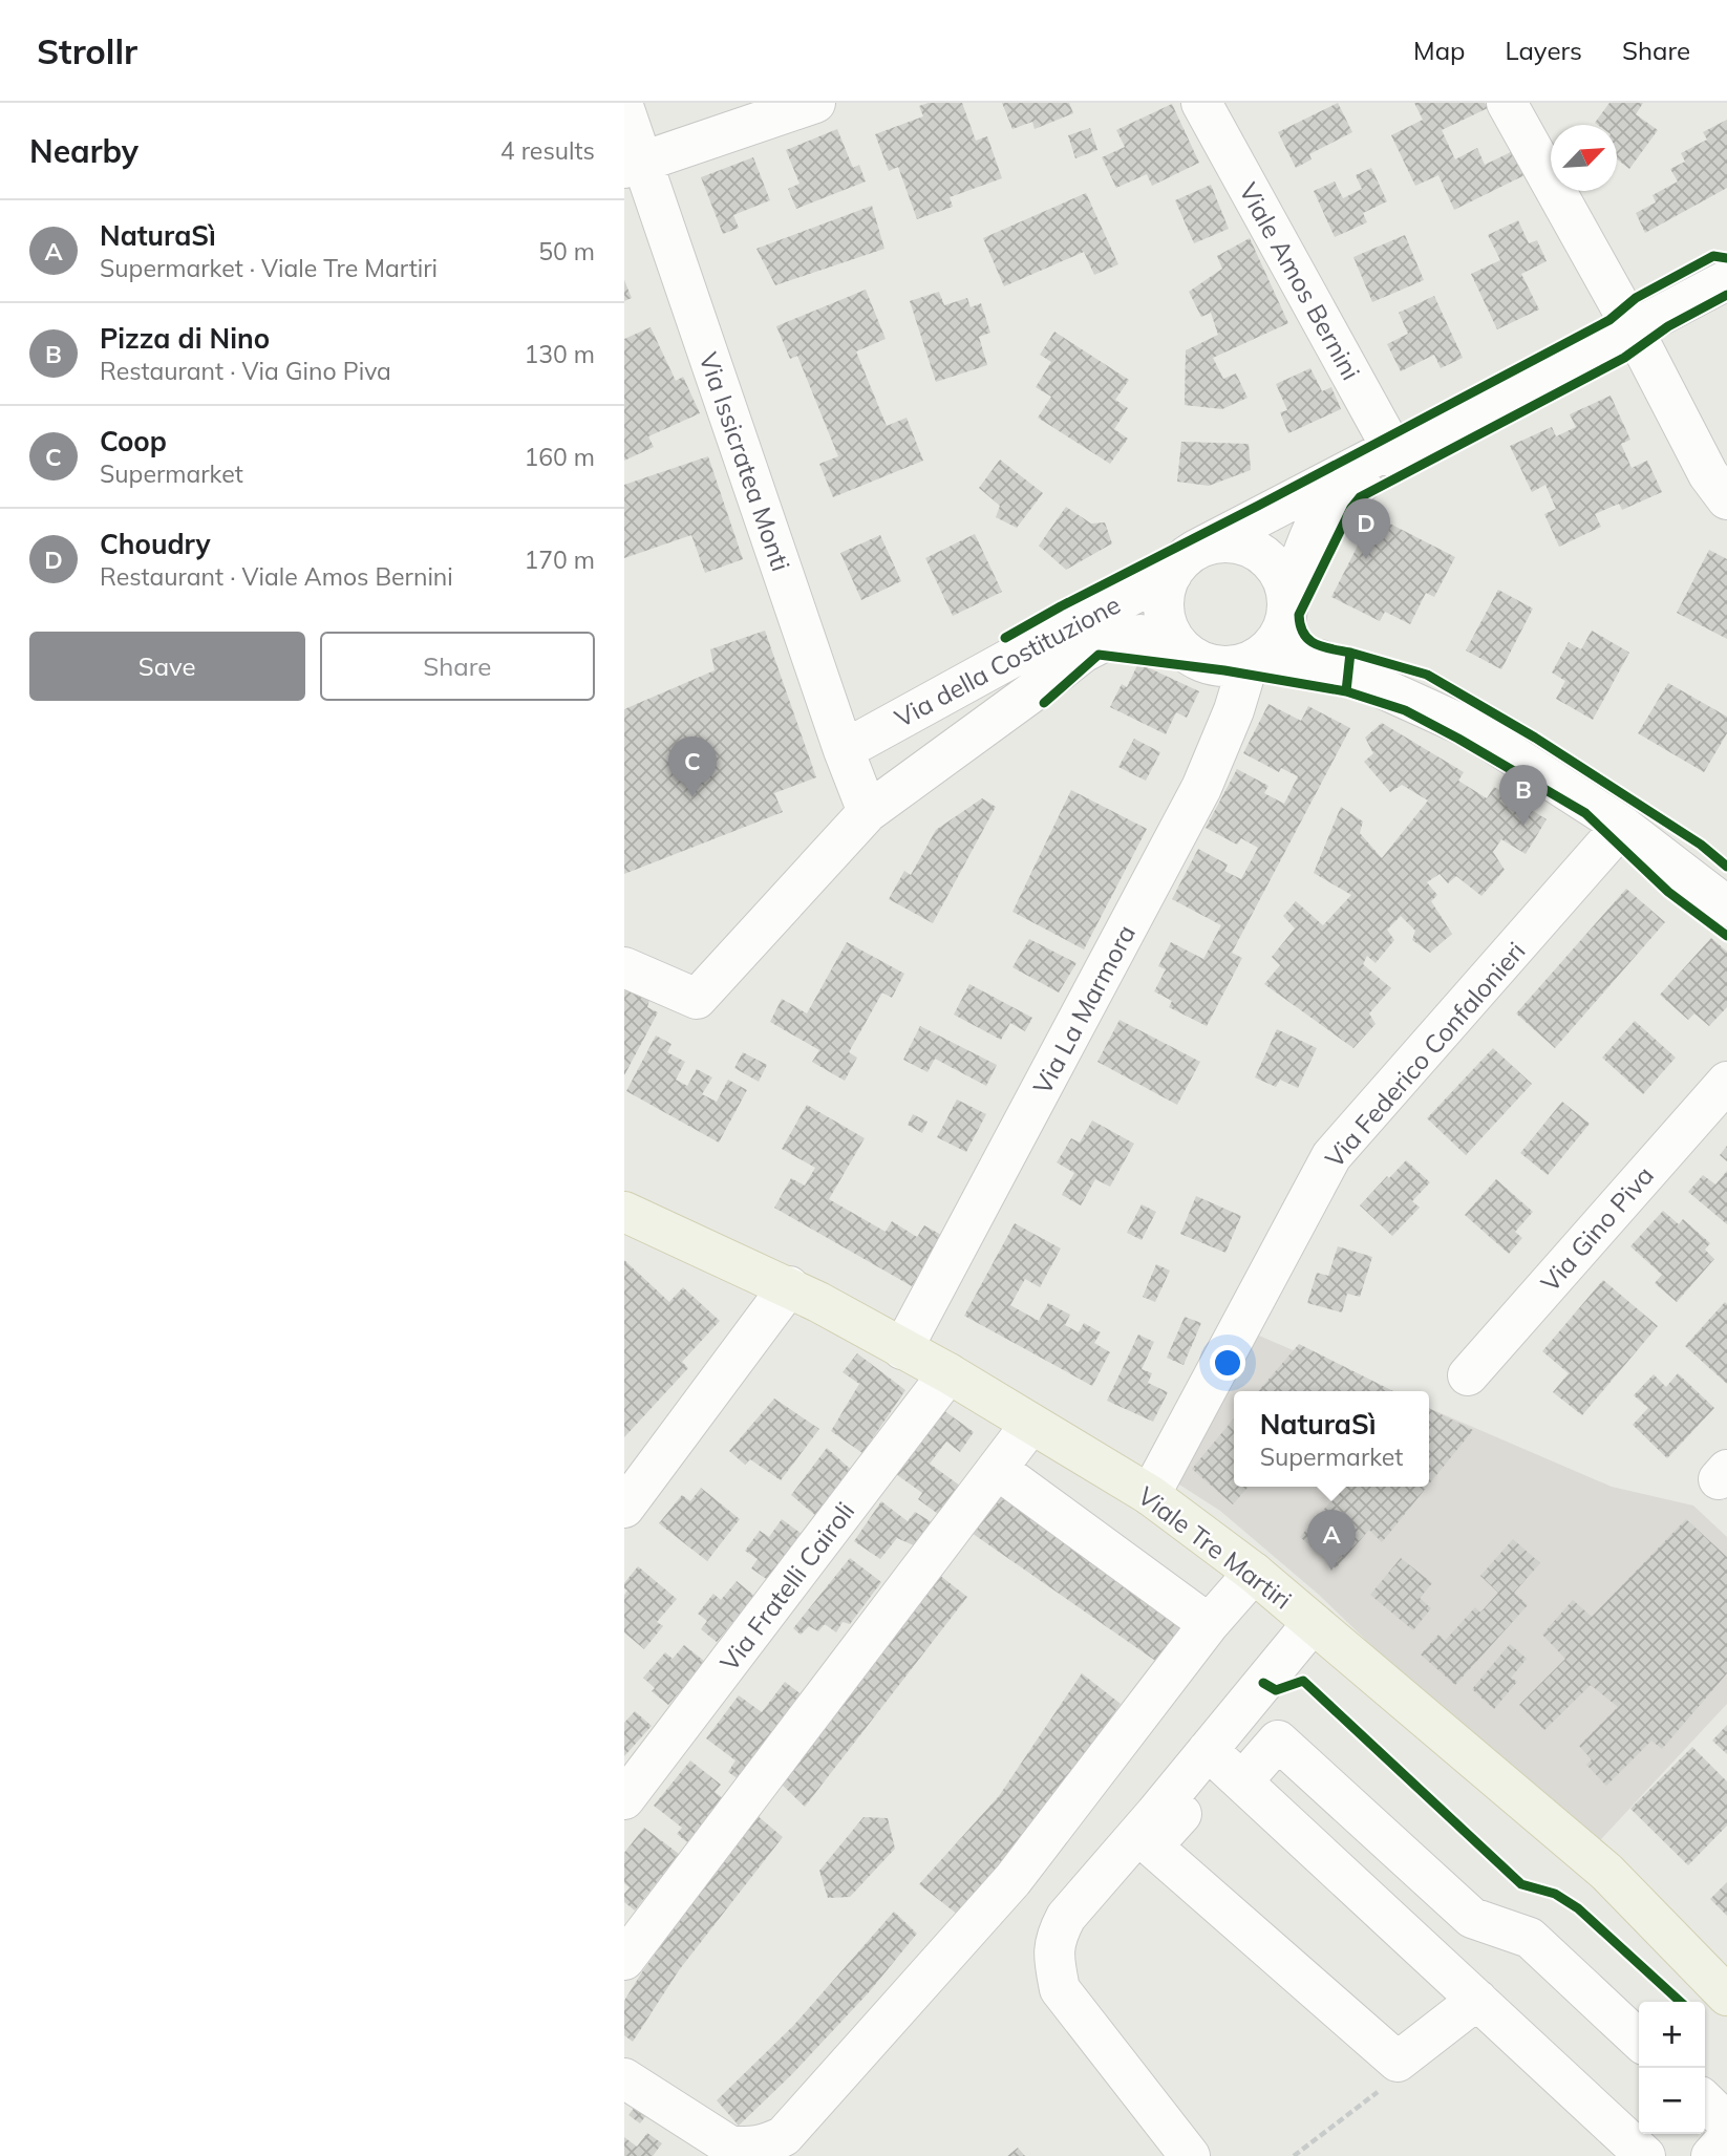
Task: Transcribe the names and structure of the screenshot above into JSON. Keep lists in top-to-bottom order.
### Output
{
  "streets": {
    "main road": ["Viale Tre Martiri"],
    "street": [
      "Viale Amos Bernini",
      "Via Issicratea Monti",
      "Via della Costituzione",
      "Via La Marmora",
      "Via Federico Confalonieri",
      "Via Gino Piva",
      "Via Fratelli Cairoli"
    ]
  },
  "crossings": [
    ["Viale Amos Bernini", "Via della Costituzione"],
    ["Via Issicratea Monti", "Via della Costituzione"],
    ["Via La Marmora", "Viale Tre Martiri"],
    ["Via Federico Confalonieri", "Viale Tre Martiri"],
    ["Viale Tre Martiri", "Via Fratelli Cairoli"]
  ],
  "north": "top right",
  "page": {
    "header": "Strollr",
    "nav": ["Map", "Layers", "Share"],
    "heading": ["Nearby", "4 results"],
    "list": [
      {
        "mark": "A",
        "name": "NaturaSì",
        "note": "Supermarket · Viale Tre Martiri",
        "value": "50 m"
      },
      {
        "mark": "B",
        "name": "Pizza di Nino",
        "note": "Restaurant · Via Gino Piva",
        "value": "130 m"
      },
      {
        "mark": "C",
        "name": "Coop",
        "note": "Supermarket",
        "value": "160 m"
      },
      {
        "mark": "D",
        "name": "Choudry",
        "note": "Restaurant · Viale Amos Bernini",
        "value": "170 m"
      }
    ],
    "pins": [
      "D",
      "C",
      "B",
      "A"
    ],
    "buttons": ["Save", "Share"],
    "popup": ["NaturaSì", "Supermarket"],
    "map_buttons": ["+", "−"]
  }
}
